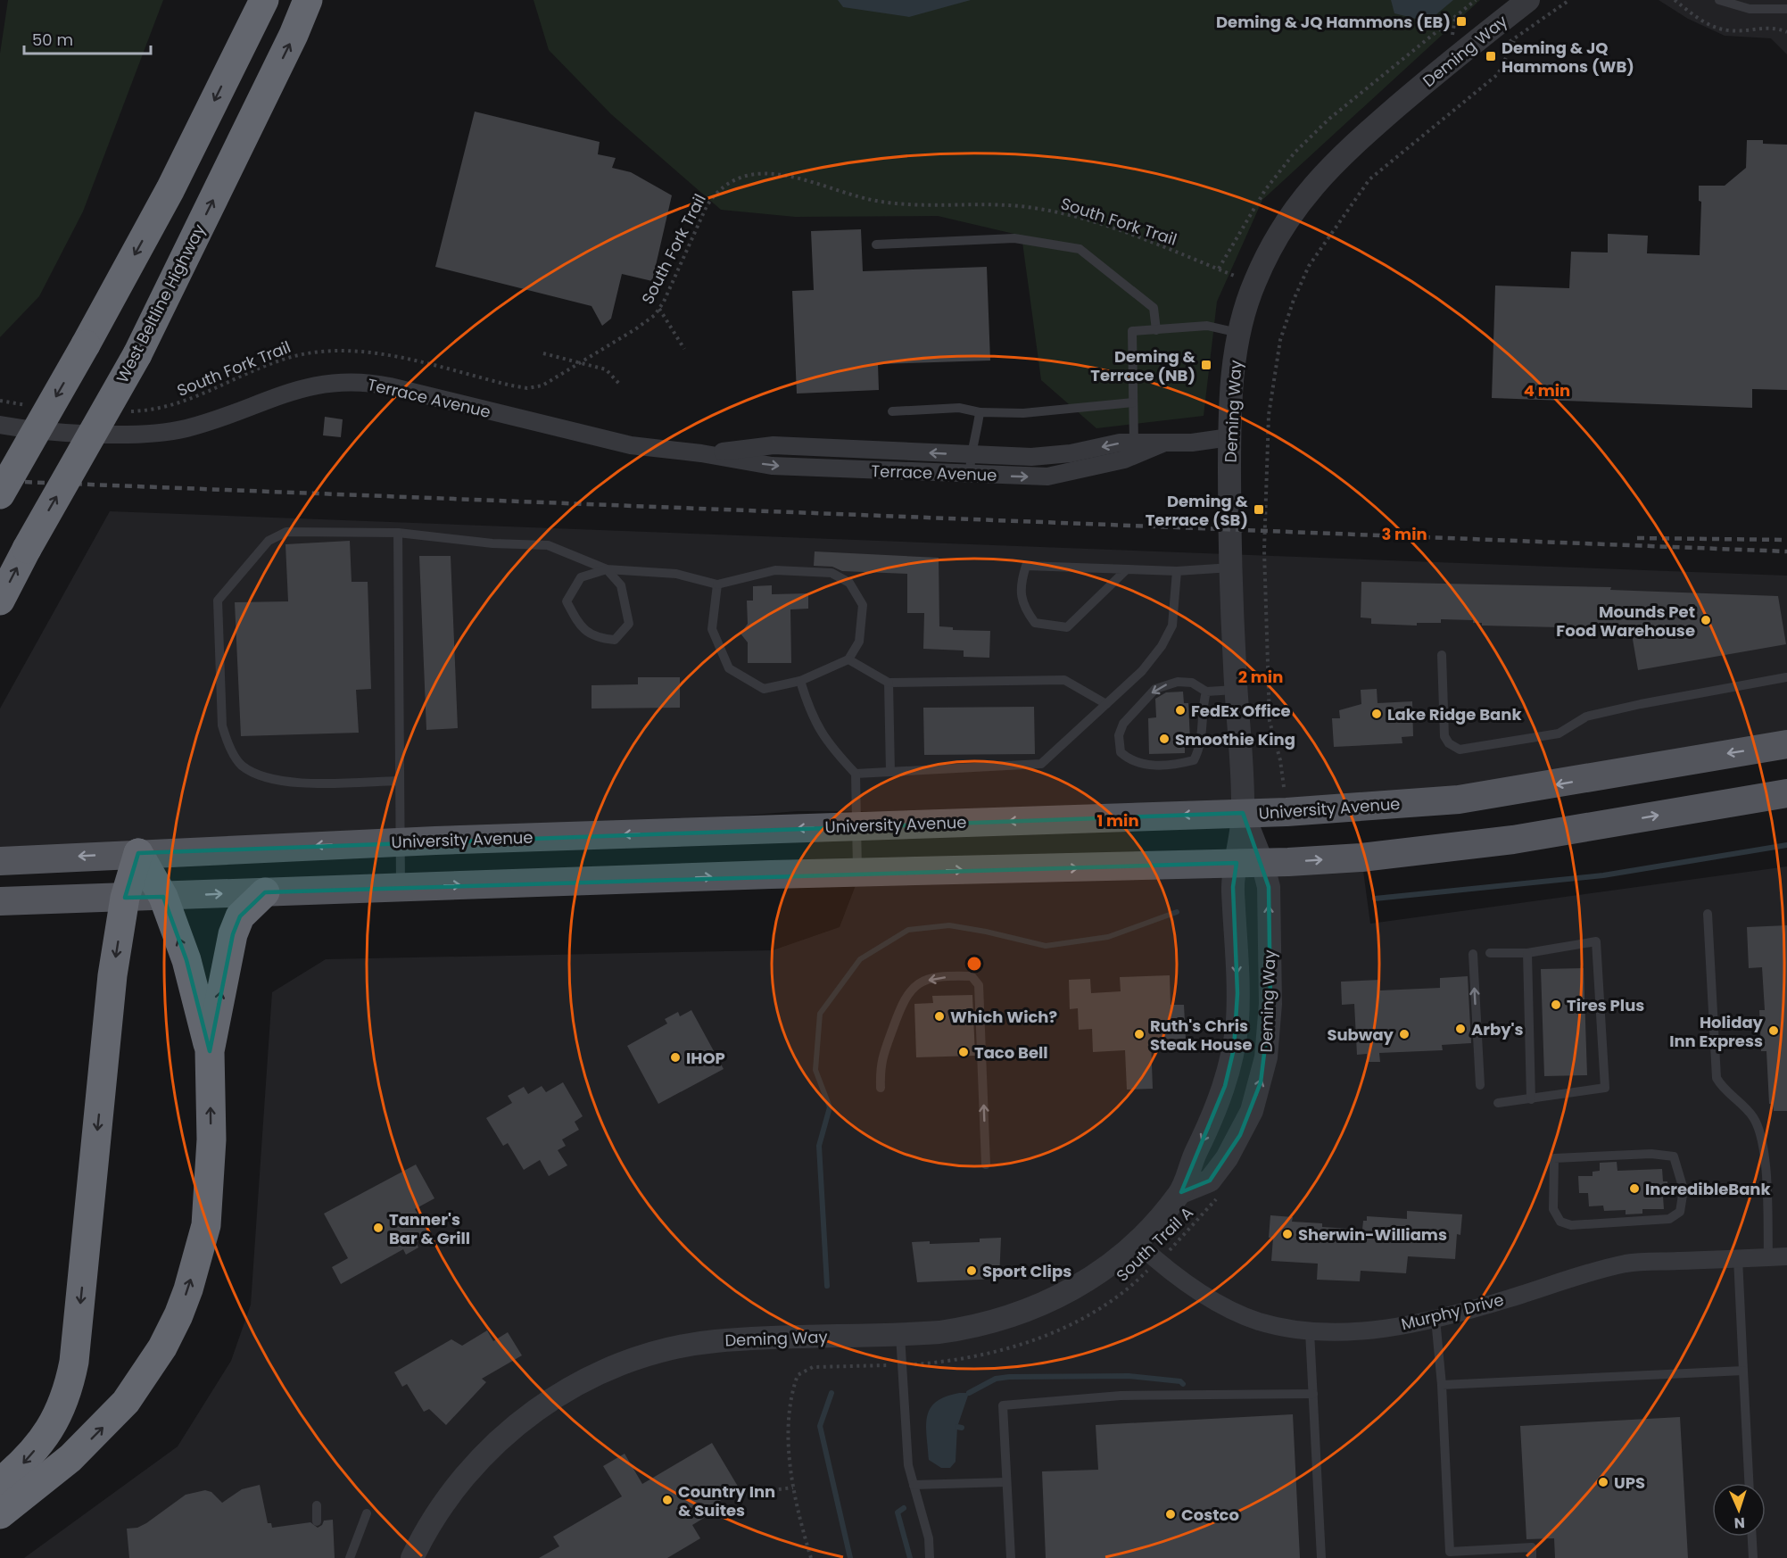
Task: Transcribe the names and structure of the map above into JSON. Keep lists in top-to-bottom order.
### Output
{
  "streets": {
    "highway": ["West Beltline Highway"],
    "main road": ["University Avenue"],
    "street": ["Deming Way", "Terrace Avenue", "Murphy Drive"],
    "path": ["South Fork Trail", "South Trail A"]
  },
  "crossings": [
    ["Deming Way", "South Fork Trail"],
    ["Deming Way", "Terrace Avenue"],
    ["Deming Way", "University Avenue"],
    ["Deming Way", "Murphy Drive"],
    ["South Trail A", "Murphy Drive"]
  ],
  "places": {
    "transit": [
      "Deming & JQ Hammons (EB)",
      "Deming & JQ Hammons (WB)",
      "Deming & Terrace (NB)",
      "Deming & Terrace (SB)"
    ],
    "other": [
      "Mounds Pet Food Warehouse",
      "FedEx Office",
      "Lake Ridge Bank",
      "Smoothie King",
      "Tires Plus",
      "Which Wich?",
      "Arby's",
      "Holiday Inn Express",
      "Ruth's Chris Steak House",
      "Subway",
      "Taco Bell",
      "IHOP",
      "IncredibleBank",
      "Tanner's Bar & Grill",
      "Sherwin-Williams",
      "Sport Clips",
      "UPS",
      "Country Inn & Suites",
      "Costco"
    ]
  },
  "scale_bar": "50 m",
  "north": "bottom",
  "rings": [
    "4 min",
    "3 min",
    "2 min",
    "1 min"
  ]
}
